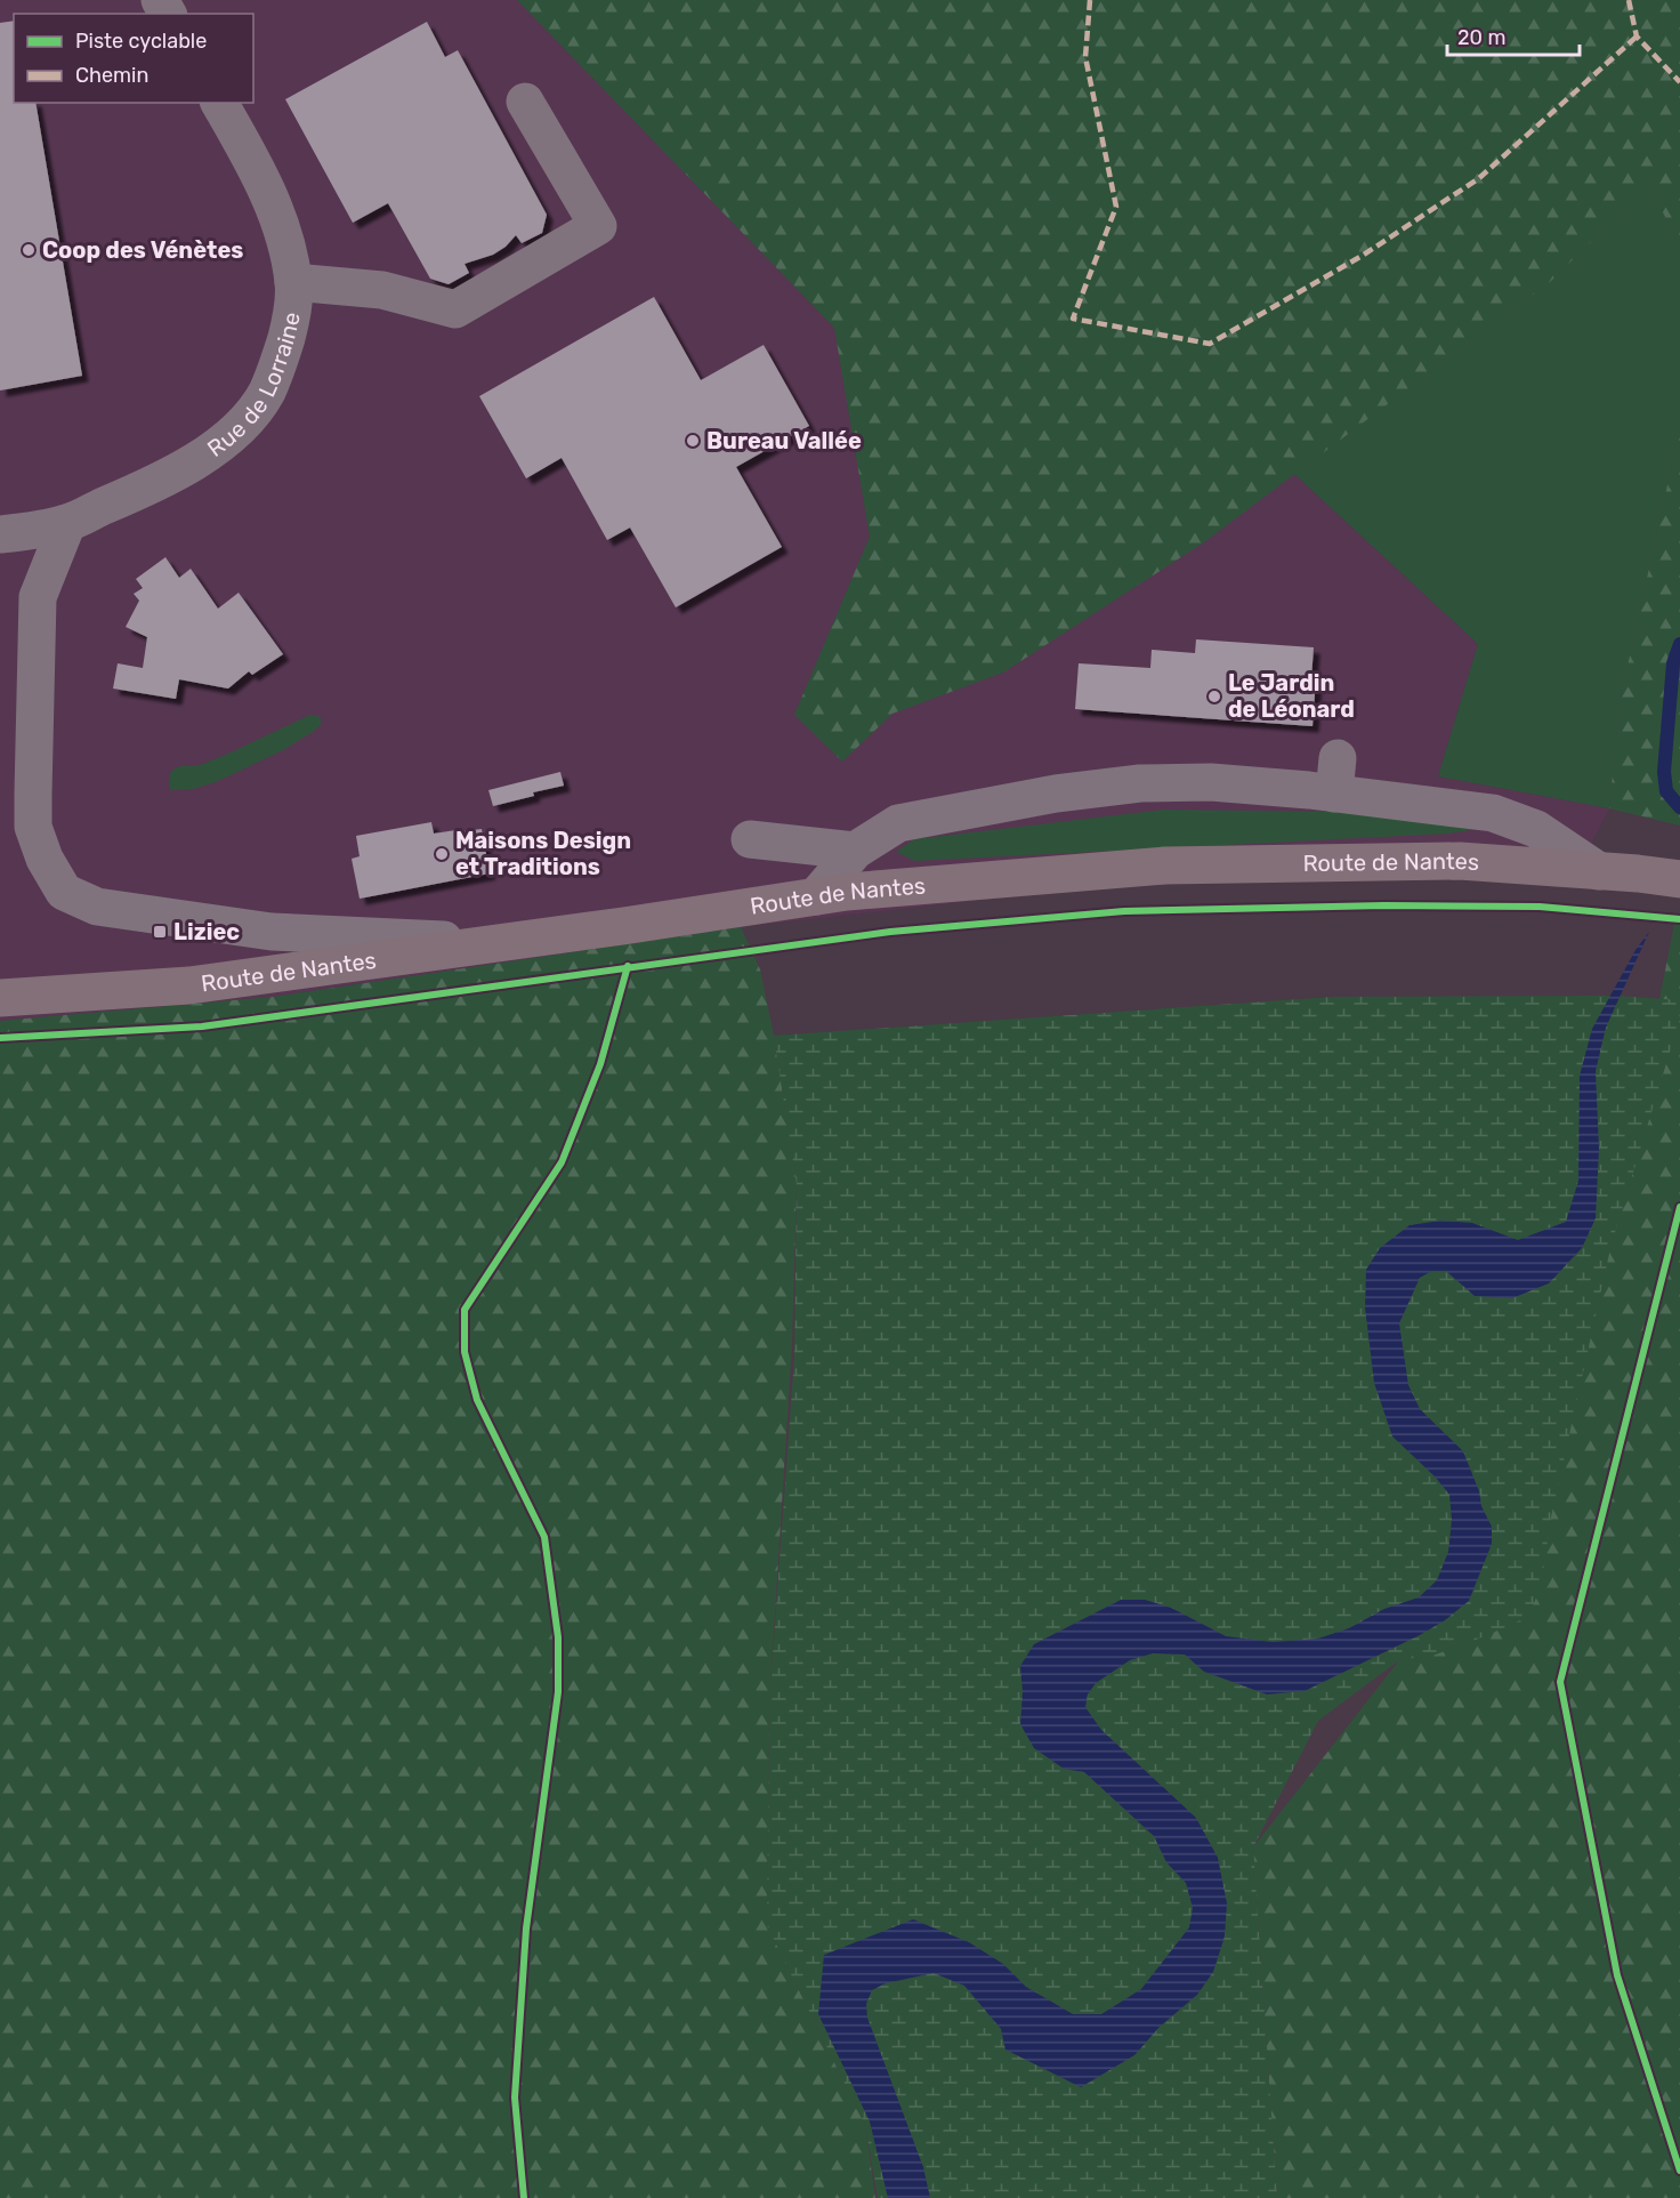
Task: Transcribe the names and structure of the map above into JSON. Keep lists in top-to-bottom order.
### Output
{
  "streets": {
    "main road": ["Route de Nantes"],
    "street": ["Rue de Lorraine"]
  },
  "places": {
    "other": [
      "Coop des Vénètes",
      "Bureau Vallée",
      "Le Jardin de Léonard",
      "Maisons Design et Traditions"
    ],
    "transit": ["Liziec"]
  },
  "legend": ["Piste cyclable", "Chemin"],
  "scale_bar": "20 m"
}
